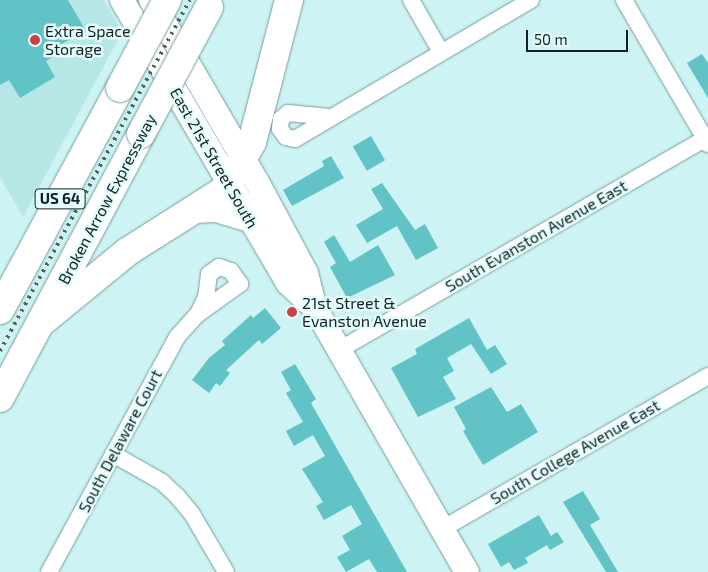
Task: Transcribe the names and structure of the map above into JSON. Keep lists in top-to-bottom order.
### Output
{
  "streets": {
    "highway": ["US 64", "Broken Arrow Expressway"],
    "main road": ["East 21st Street South"],
    "street": ["South Evanston Avenue East", "South Delaware Court", "South College Avenue East"]
  },
  "crossings": [
    ["East 21st Street South", "South Evanston Avenue East"],
    ["East 21st Street South", "South College Avenue East"]
  ],
  "places": ["Extra Space Storage", "21st Street & Evanston Avenue"],
  "scale_bar": "50 m"
}
